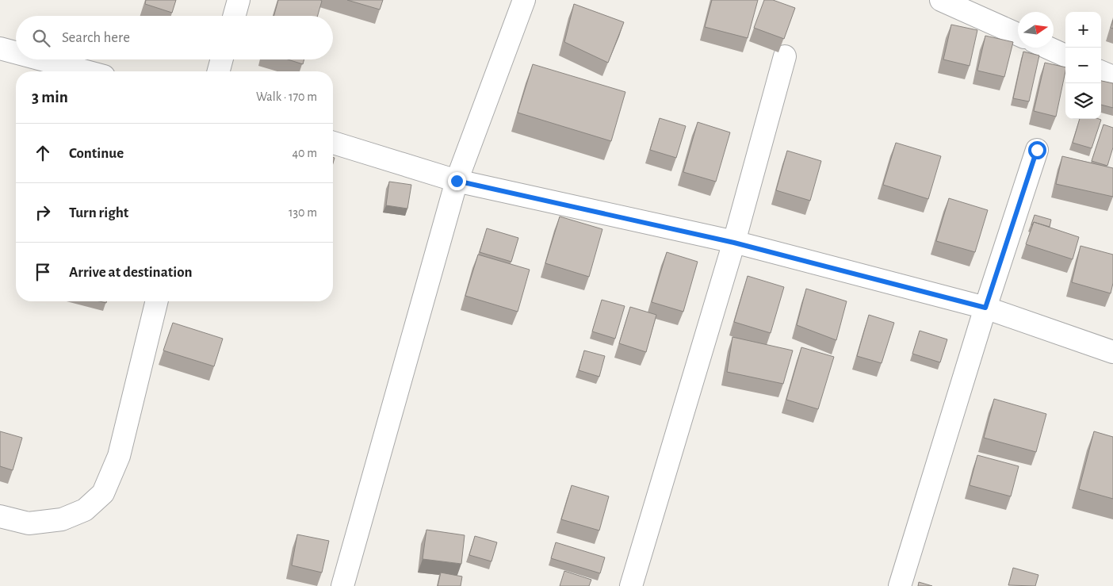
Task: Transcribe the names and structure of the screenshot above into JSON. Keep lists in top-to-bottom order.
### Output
{
  "north": "right",
  "page": {
    "map_buttons": ["+", "−"],
    "search": "Search here",
    "heading": ["3 min", "Walk · 170 m"],
    "list": [
      ["Continue", "40 m"],
      ["Turn right", "130 m"],
      "Arrive at destination"
    ]
  }
}
